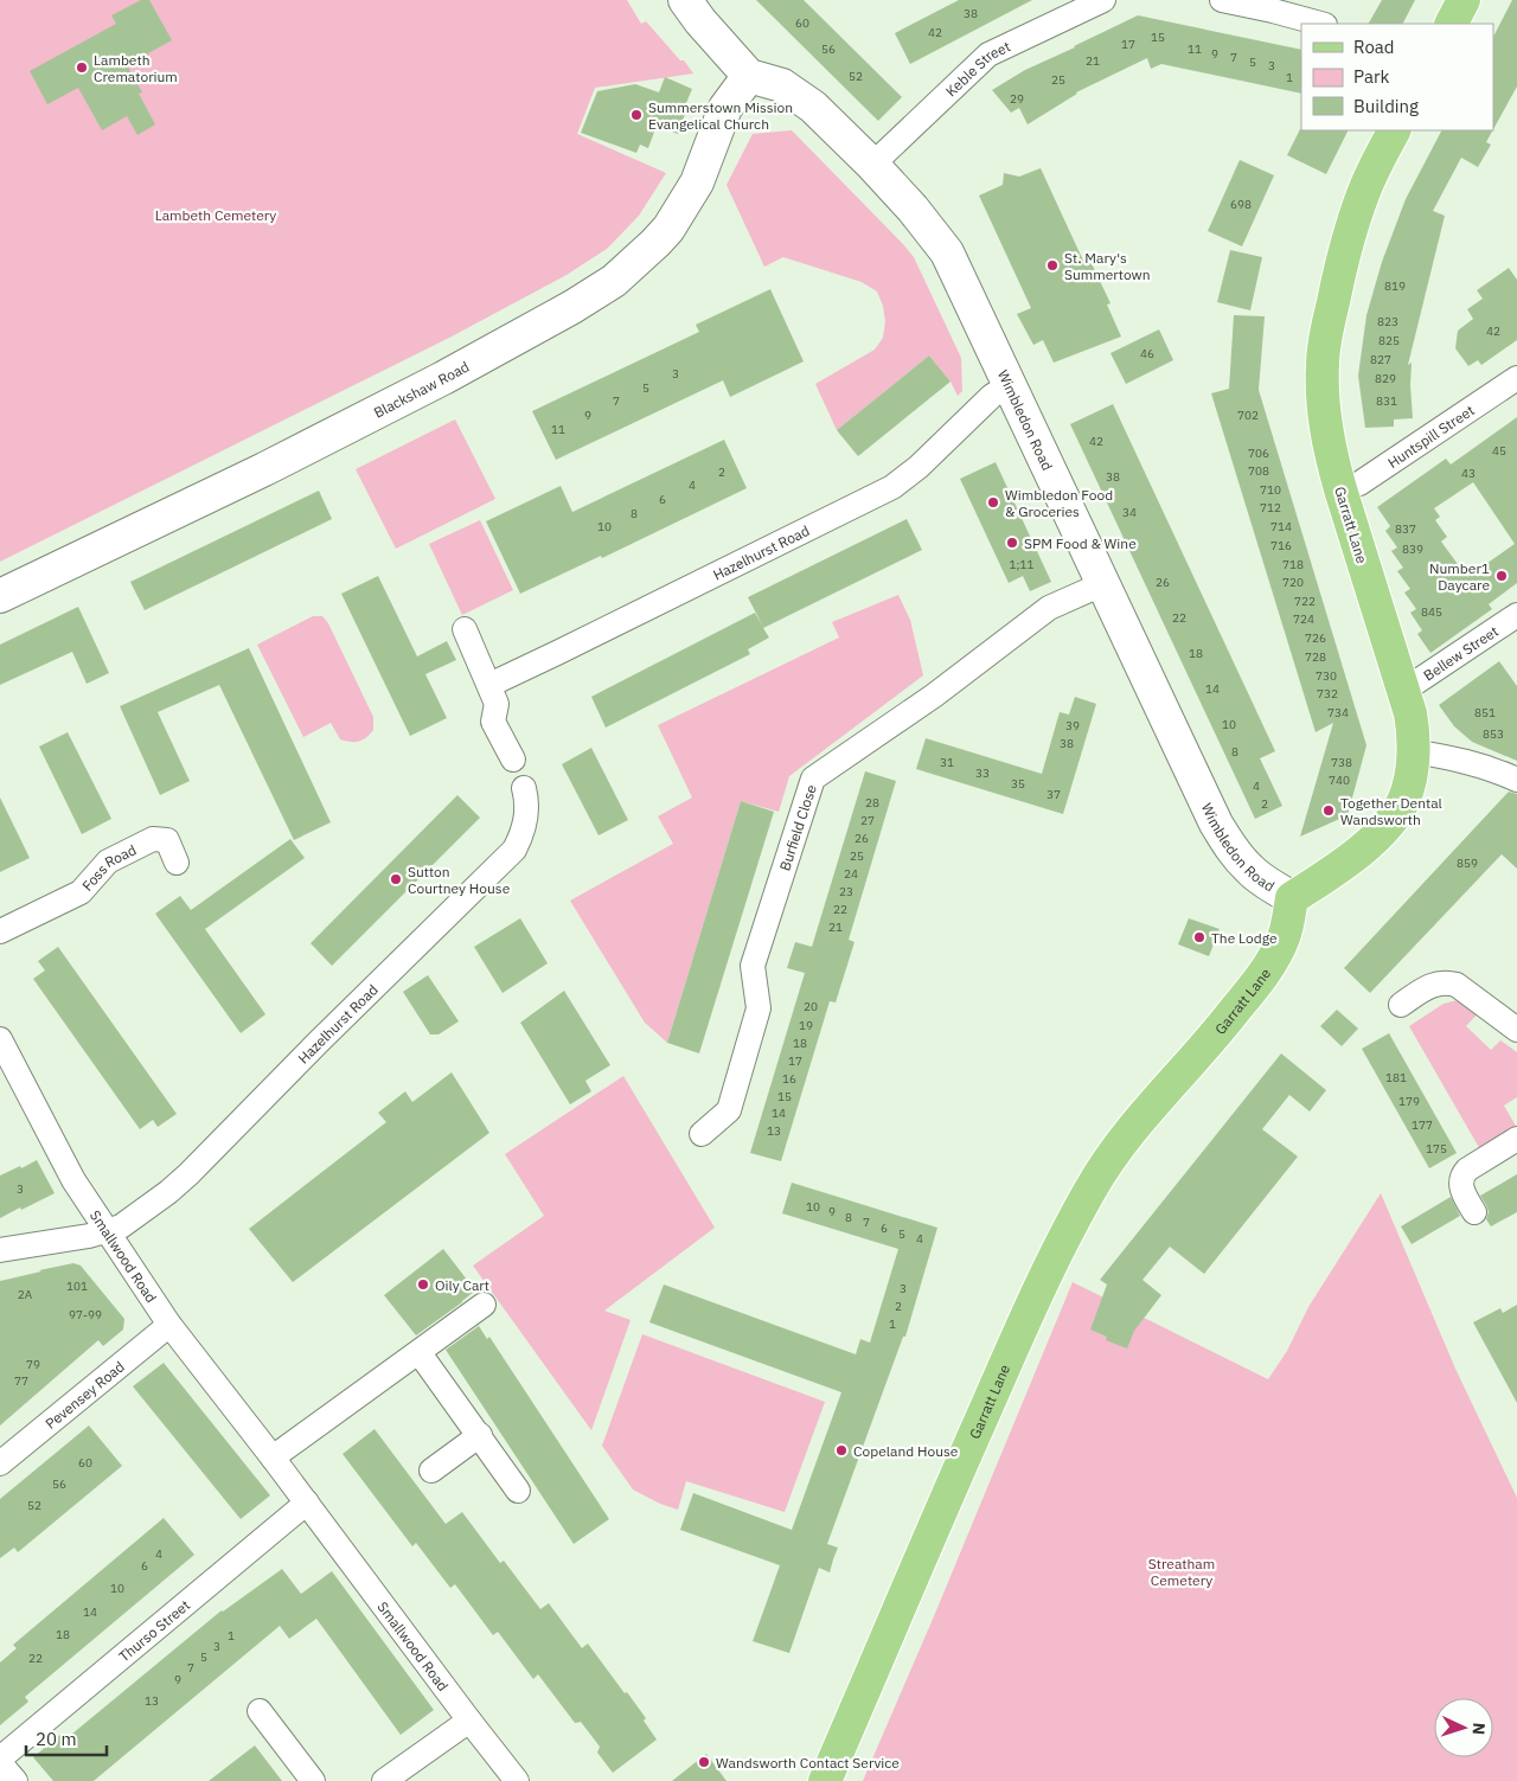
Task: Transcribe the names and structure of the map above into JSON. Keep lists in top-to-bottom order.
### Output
{
  "streets": {
    "main road": ["Garratt Lane"],
    "street": [
      "Keble Street",
      "Blackshaw Road",
      "Wimbledon Road",
      "Huntspill Street",
      "Hazelhurst Road",
      "Bellew Street",
      "Burfield Close",
      "Foss Road",
      "Smallwood Road",
      "Pevensey Road",
      "Thurso Street"
    ]
  },
  "crossings": [
    ["Keble Street", "Wimbledon Road"],
    ["Blackshaw Road", "Wimbledon Road"],
    ["Wimbledon Road", "Garratt Lane"],
    ["Wimbledon Road", "Hazelhurst Road"],
    ["Wimbledon Road", "Burfield Close"],
    ["Huntspill Street", "Garratt Lane"],
    ["Garratt Lane", "Bellew Street"],
    ["Hazelhurst Road", "Smallwood Road"],
    ["Smallwood Road", "Pevensey Road"],
    ["Smallwood Road", "Thurso Street"]
  ],
  "parks": ["Lambeth Cemetery", "Streatham Cemetery"],
  "places": [
    "Lambeth Crematorium",
    "Summerstown Mission Evangelical Church",
    "St. Mary's Summertown",
    "Wimbledon Food & Groceries",
    "SPM Food & Wine",
    "Number1 Daycare",
    "Together Dental Wandsworth",
    "Sutton Courtney House",
    "The Lodge",
    "Oily Cart",
    "Copeland House",
    "Wandsworth Contact Service"
  ],
  "house_numbers": [
    "38",
    "60",
    "42",
    "15",
    "17",
    "56",
    "11",
    "9",
    "7",
    "21",
    "5",
    "3",
    "52",
    "1",
    "25",
    "29",
    "698",
    "819",
    "823",
    "42",
    "825",
    "46",
    "827",
    "3",
    "829",
    "5",
    "7",
    "831",
    "9",
    "702",
    "11",
    "42",
    "45",
    "706",
    "708",
    "2",
    "43",
    "38",
    "4",
    "710",
    "6",
    "712",
    "34",
    "8",
    "10",
    "714",
    "837",
    "716",
    "839",
    "1;11",
    "718",
    "26",
    "720",
    "722",
    "845",
    "22",
    "724",
    "726",
    "18",
    "728",
    "730",
    "14",
    "732",
    "734",
    "851",
    "10",
    "39",
    "853",
    "38",
    "8",
    "31",
    "738",
    "33",
    "740",
    "35",
    "4",
    "37",
    "28",
    "2",
    "27",
    "26",
    "25",
    "859",
    "24",
    "23",
    "22",
    "21",
    "20",
    "19",
    "18",
    "17",
    "181",
    "16",
    "15",
    "179",
    "14",
    "177",
    "13",
    "175",
    "3",
    "10",
    "9",
    "8",
    "7",
    "6",
    "5",
    "4",
    "101",
    "3",
    "2A",
    "2",
    "97-99",
    "1",
    "79",
    "77",
    "60",
    "56",
    "52",
    "4",
    "6",
    "10",
    "14",
    "18",
    "1",
    "3",
    "5",
    "22",
    "7",
    "9",
    "13"
  ],
  "legend": ["Road", "Park", "Building"],
  "scale_bar": "20 m",
  "north": "right"
}
